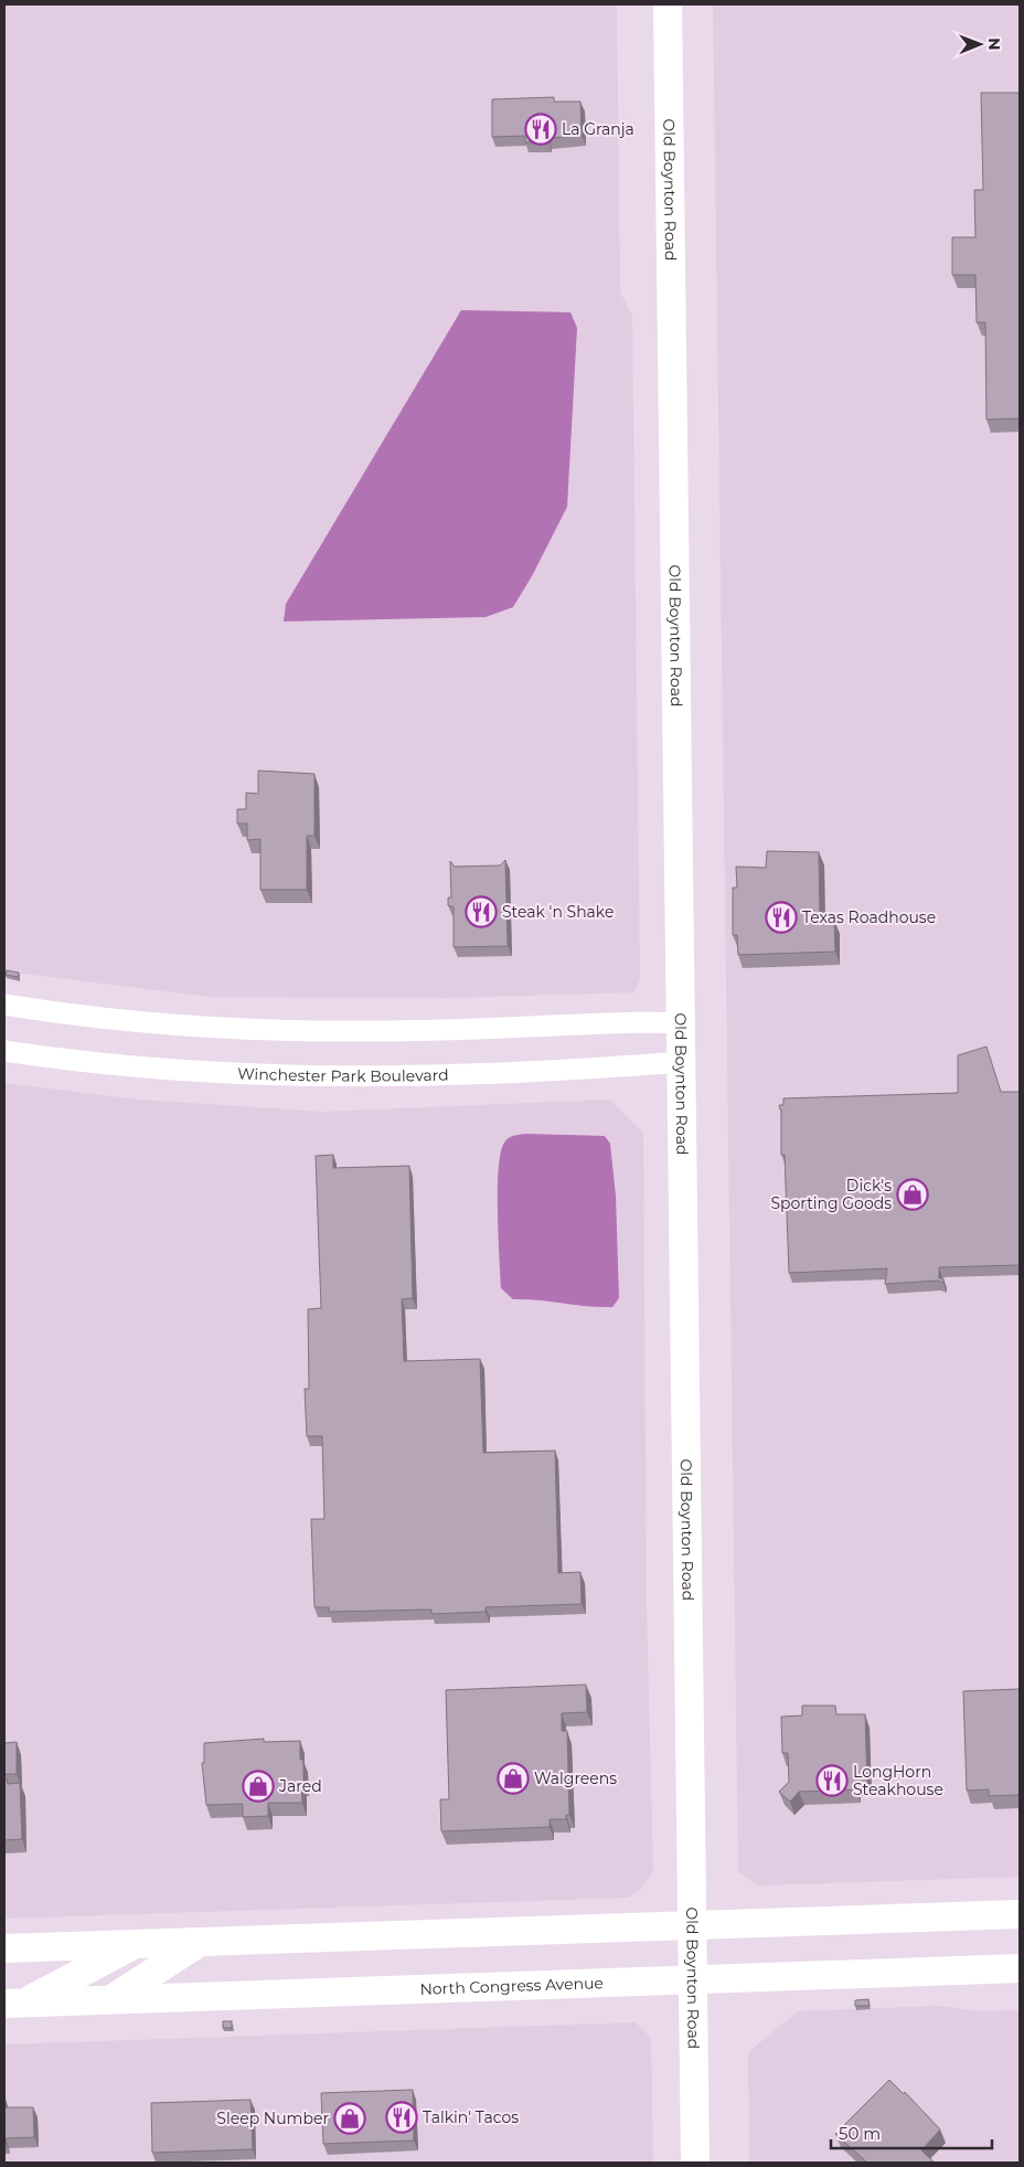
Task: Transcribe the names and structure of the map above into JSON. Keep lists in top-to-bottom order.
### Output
{
  "streets": {
    "main road": ["Old Boynton Road", "North Congress Avenue"],
    "street": ["Winchester Park Boulevard"]
  },
  "crossings": [
    ["Old Boynton Road", "Winchester Park Boulevard"],
    ["Old Boynton Road", "North Congress Avenue"]
  ],
  "places": {
    "restaurant": [
      "La Granja",
      "Steak 'n Shake",
      "Texas Roadhouse",
      "LongHorn Steakhouse",
      "Talkin' Tacos"
    ],
    "shop": [
      "Dick's Sporting Goods",
      "Walgreens",
      "Jared",
      "Sleep Number"
    ]
  },
  "scale_bar": "50 m",
  "north": "right"
}
